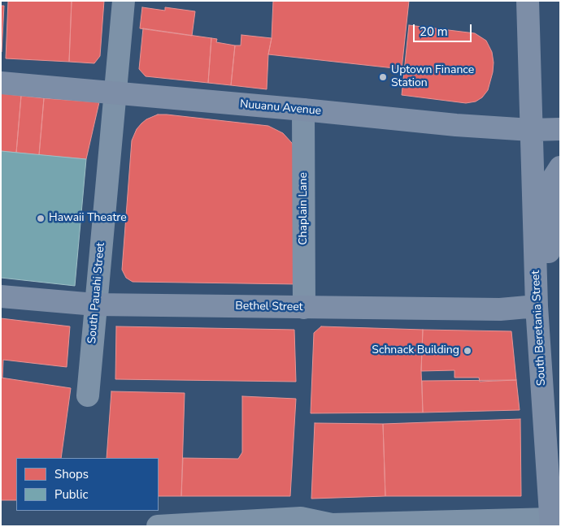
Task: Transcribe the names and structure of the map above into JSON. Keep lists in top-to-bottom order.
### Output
{
  "streets": {
    "main road": ["Nuuanu Avenue", "Bethel Street", "South Beretania Street"],
    "street": ["Chaplain Lane", "South Pauahi Street"]
  },
  "crossings": [
    ["Nuuanu Avenue", "Chaplain Lane"],
    ["Nuuanu Avenue", "South Pauahi Street"],
    ["Nuuanu Avenue", "South Beretania Street"],
    ["Chaplain Lane", "Bethel Street"],
    ["South Pauahi Street", "Bethel Street"],
    ["Bethel Street", "South Beretania Street"]
  ],
  "places": ["Uptown Finance Station", "Hawaii Theatre", "Schnack Building"],
  "legend": ["Shops", "Public"],
  "scale_bar": "20 m"
}
